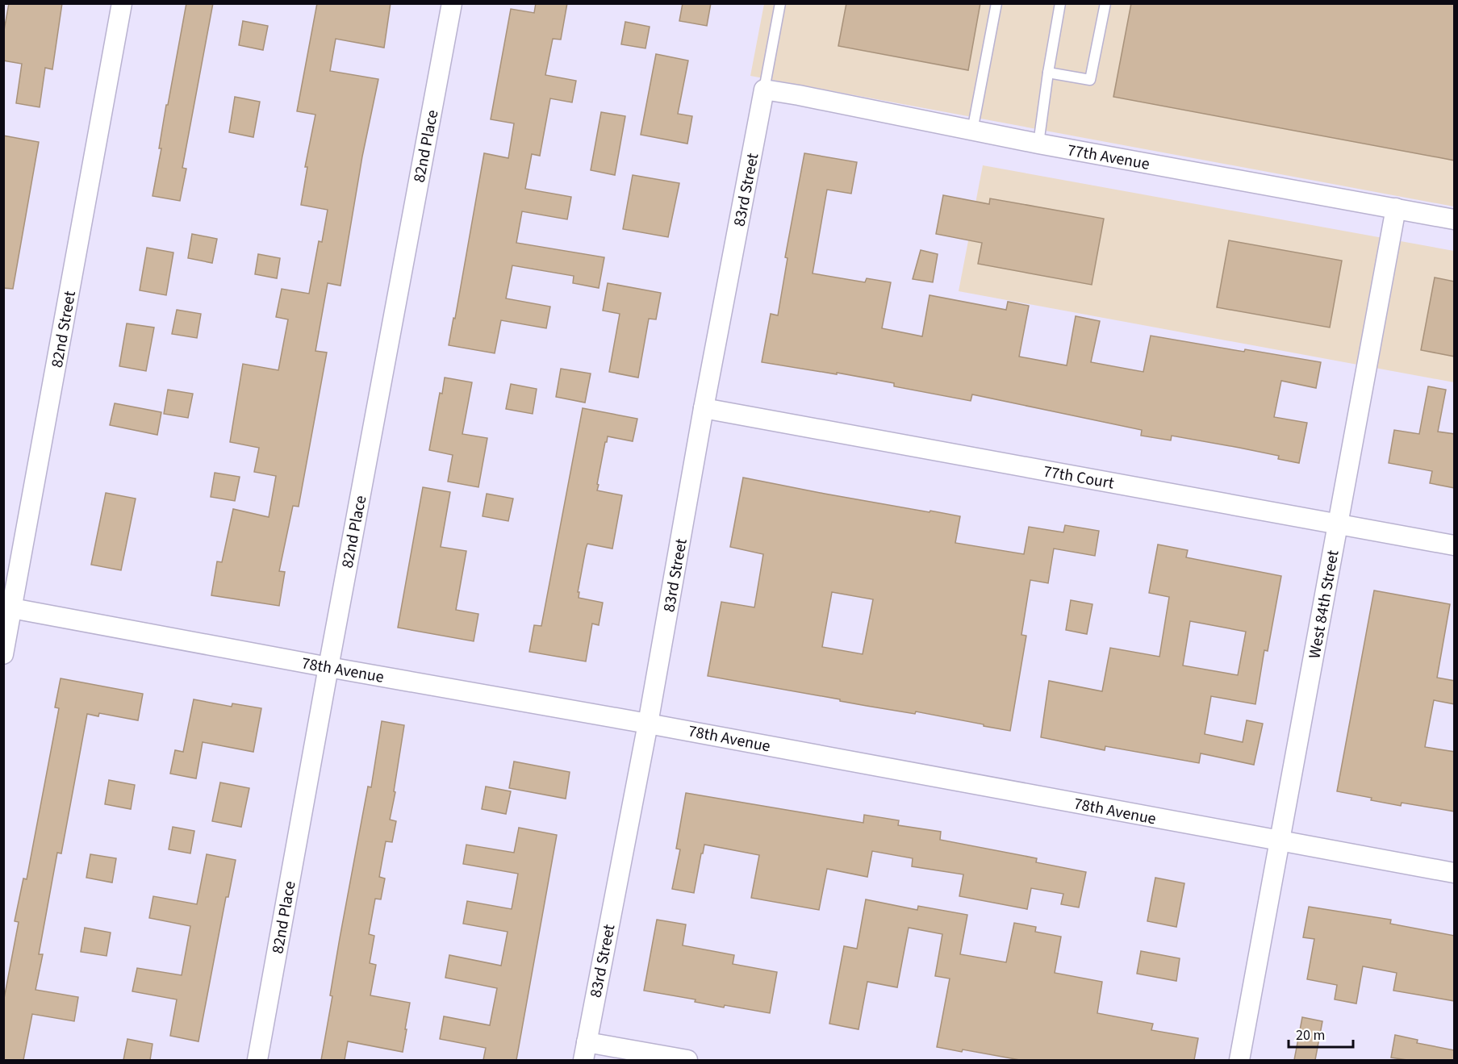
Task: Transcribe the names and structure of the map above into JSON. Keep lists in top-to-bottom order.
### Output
{
  "streets": {
    "street": [
      "82nd Place",
      "77th Avenue",
      "83rd Street",
      "82nd Street",
      "77th Court",
      "West 84th Street",
      "78th Avenue"
    ]
  },
  "crossings": [
    ["82nd Place", "78th Avenue"],
    ["77th Avenue", "83rd Street"],
    ["77th Avenue", "West 84th Street"],
    ["83rd Street", "77th Court"],
    ["83rd Street", "78th Avenue"],
    ["82nd Street", "78th Avenue"],
    ["77th Court", "West 84th Street"],
    ["West 84th Street", "78th Avenue"]
  ],
  "scale_bar": "20 m"
}
